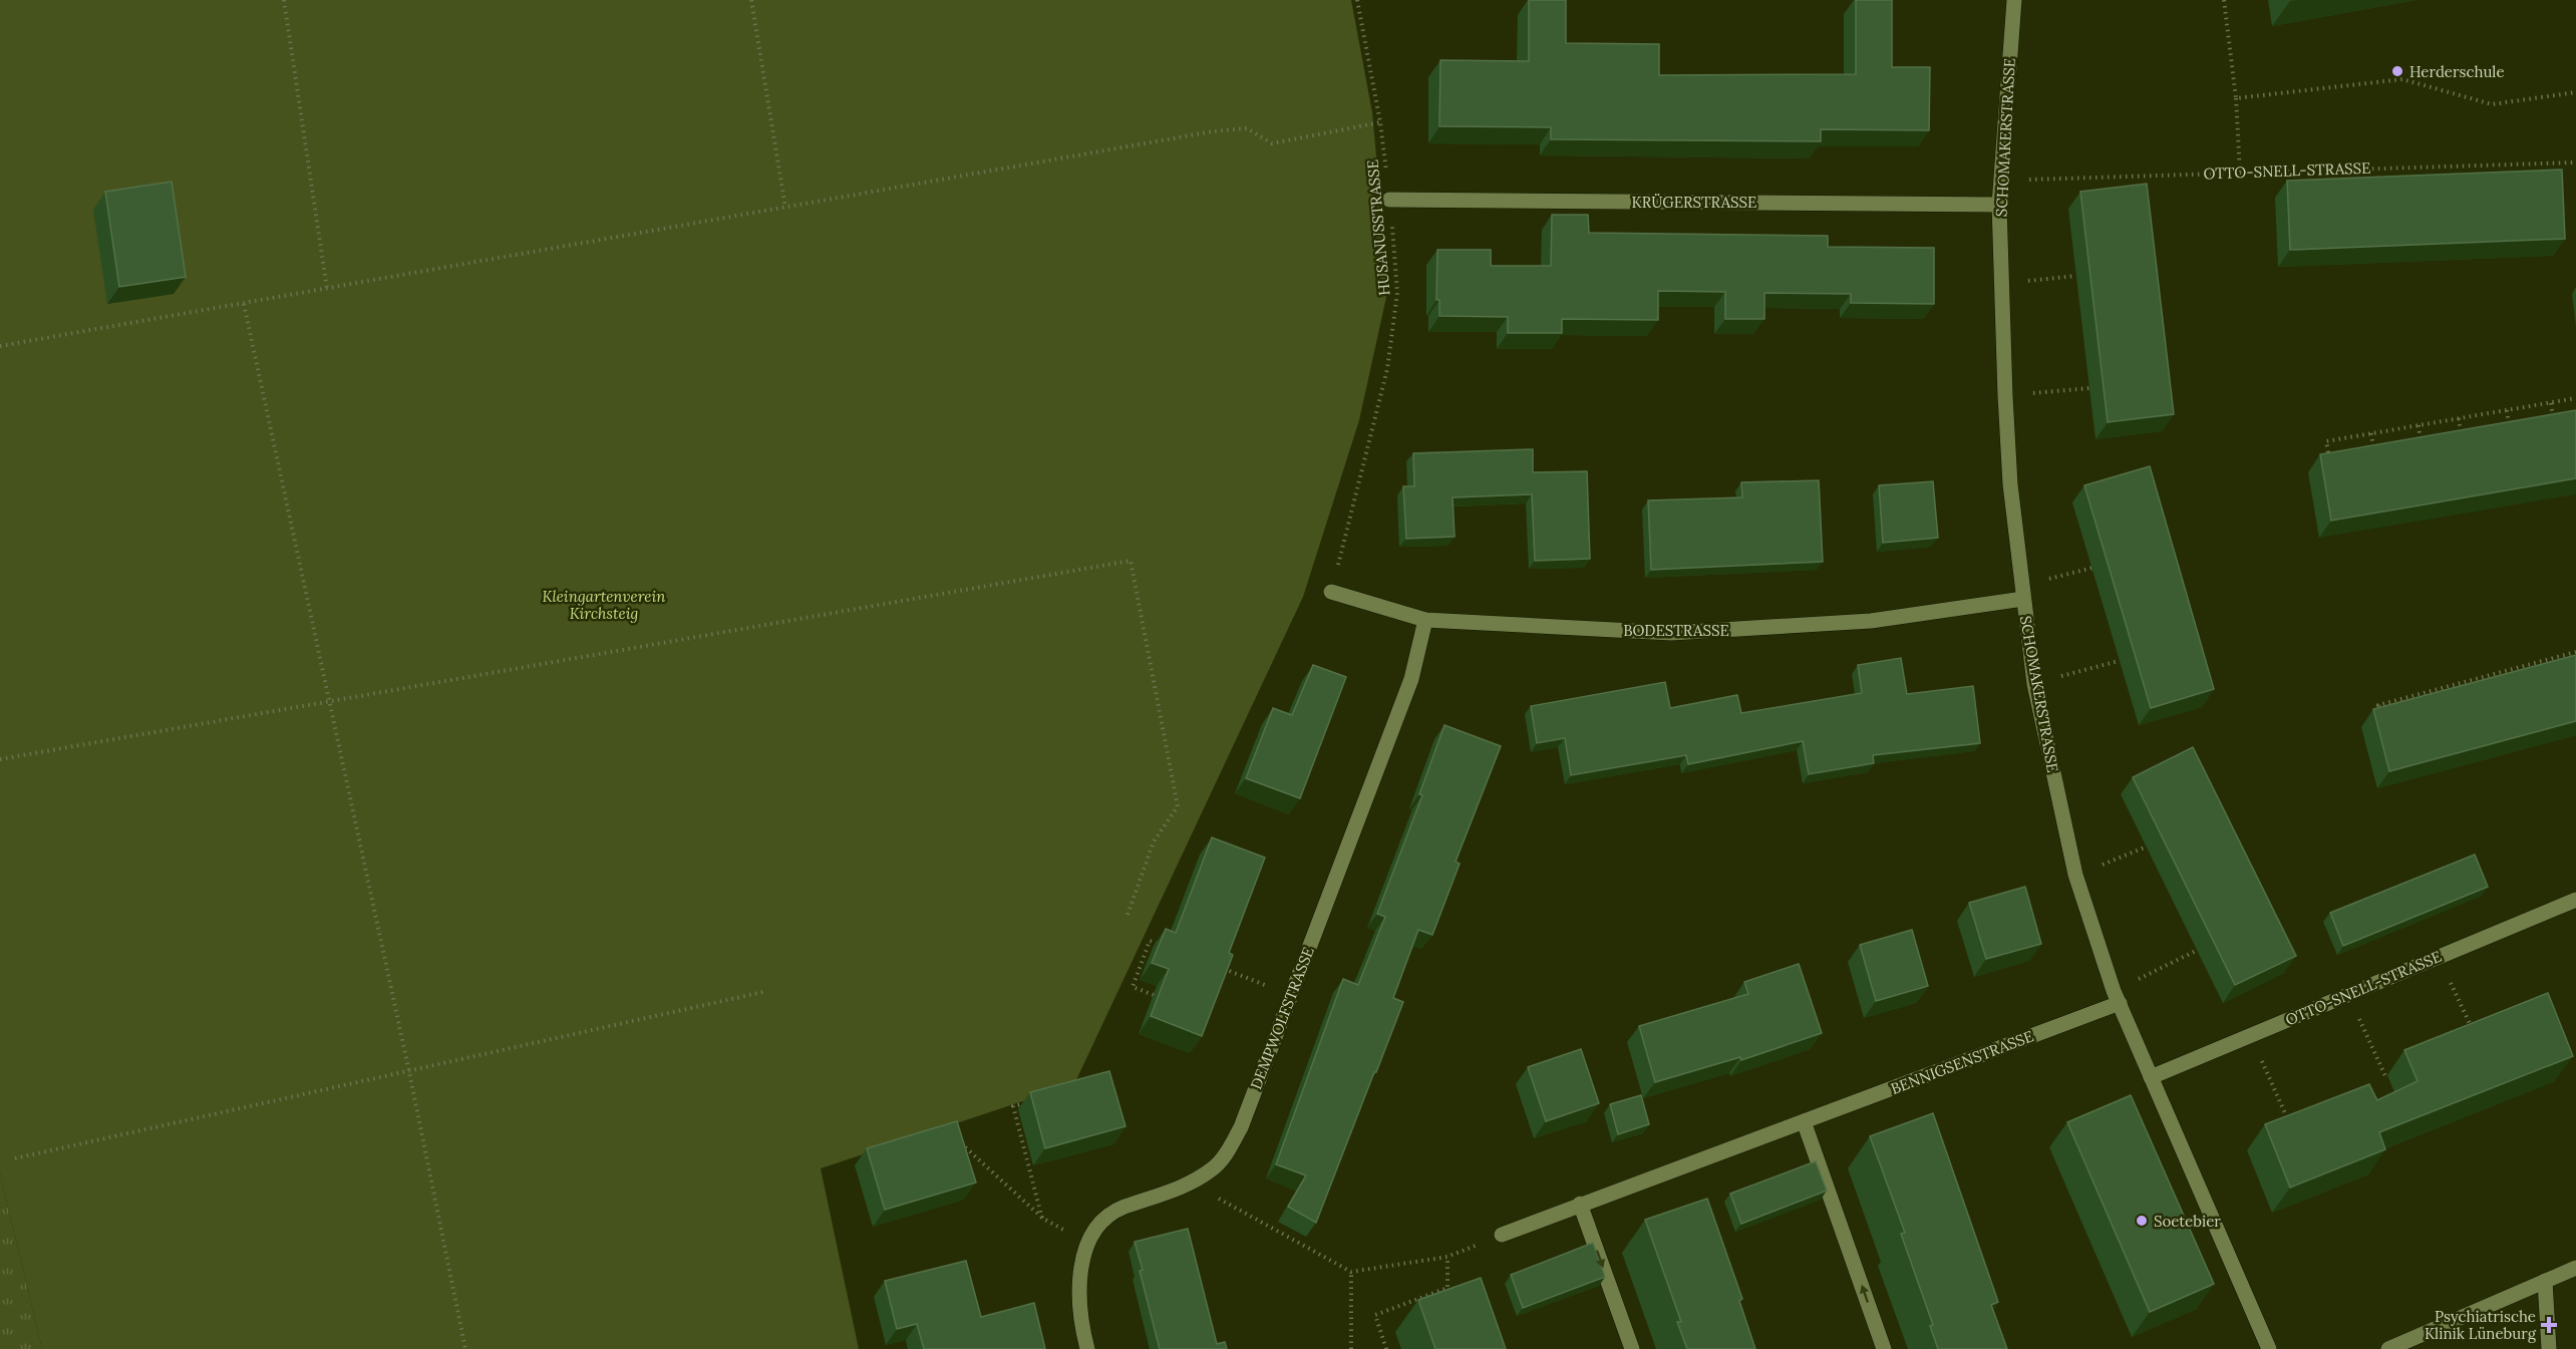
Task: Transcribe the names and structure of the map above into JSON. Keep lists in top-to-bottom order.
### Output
{
  "streets": {
    "street": [
      "SCHOMAKERSTRASSE",
      "OTTO-SNELL-STRASSE",
      "KRÜGERSTRASSE",
      "BODESTRASSE",
      "DEMPWOLFSTRASSE",
      "BENNIGSENSTRASSE"
    ],
    "path": ["HUSANUSSTRASSE"]
  },
  "crossings": [
    ["SCHOMAKERSTRASSE", "OTTO-SNELL-STRASSE"],
    ["SCHOMAKERSTRASSE", "KRÜGERSTRASSE"],
    ["SCHOMAKERSTRASSE", "BODESTRASSE"],
    ["SCHOMAKERSTRASSE", "BENNIGSENSTRASSE"],
    ["KRÜGERSTRASSE", "HUSANUSSTRASSE"],
    ["HUSANUSSTRASSE", "BODESTRASSE"],
    ["BODESTRASSE", "DEMPWOLFSTRASSE"]
  ],
  "parks": ["Kleingartenverein Kirchsteig"],
  "places": {
    "other": ["Herderschule", "Soetebier"],
    "health": ["Psychiatrische Klinik Lüneburg"]
  }
}
